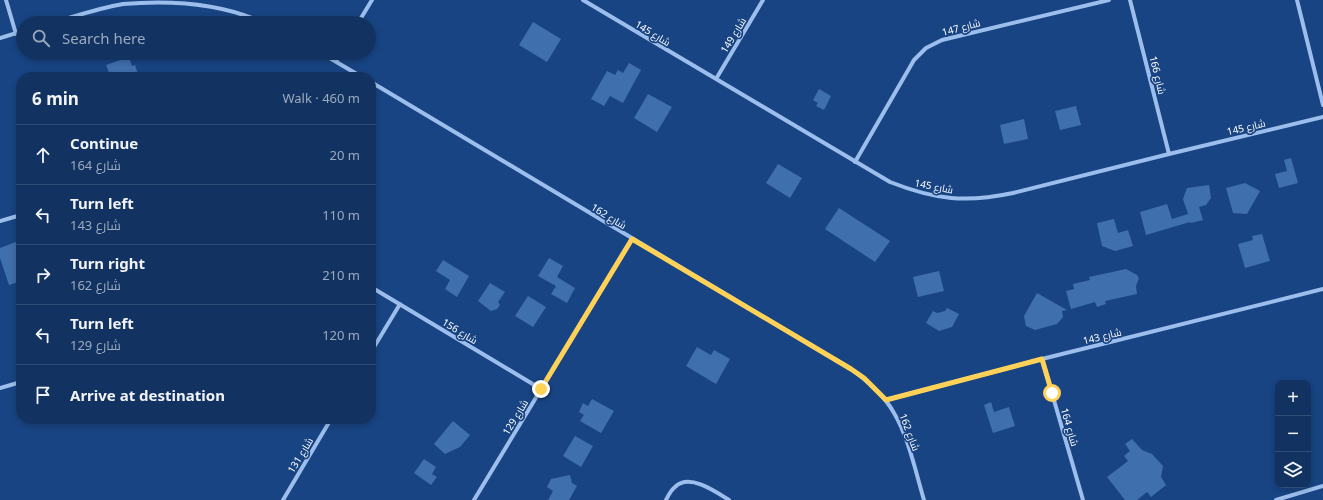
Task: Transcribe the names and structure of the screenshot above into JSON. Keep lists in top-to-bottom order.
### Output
{
  "streets": {
    "street": [
      "شارع 147",
      "شارع 145",
      "شارع 149",
      "شارع 166",
      "شارع 162",
      "شارع 156",
      "شارع 143",
      "شارع 129",
      "شارع 164",
      "شارع 131"
    ]
  },
  "crossings": [
    ["شارع 147", "شارع 145"],
    ["شارع 145", "شارع 149"],
    ["شارع 145", "شارع 166"],
    ["شارع 162", "شارع 143"],
    ["شارع 162", "شارع 129"],
    ["شارع 156", "شارع 129"],
    ["شارع 143", "شارع 164"]
  ],
  "page": {
    "search": "Search here",
    "heading": ["6 min", "Walk · 460 m"],
    "list": [
      ["Continue", "شارع 164", "20 m"],
      ["Turn left", "شارع 143", "110 m"],
      ["Turn right", "شارع 162", "210 m"],
      ["Turn left", "شارع 129", "120 m"],
      "Arrive at destination"
    ],
    "map_buttons": ["+", "−"]
  }
}
